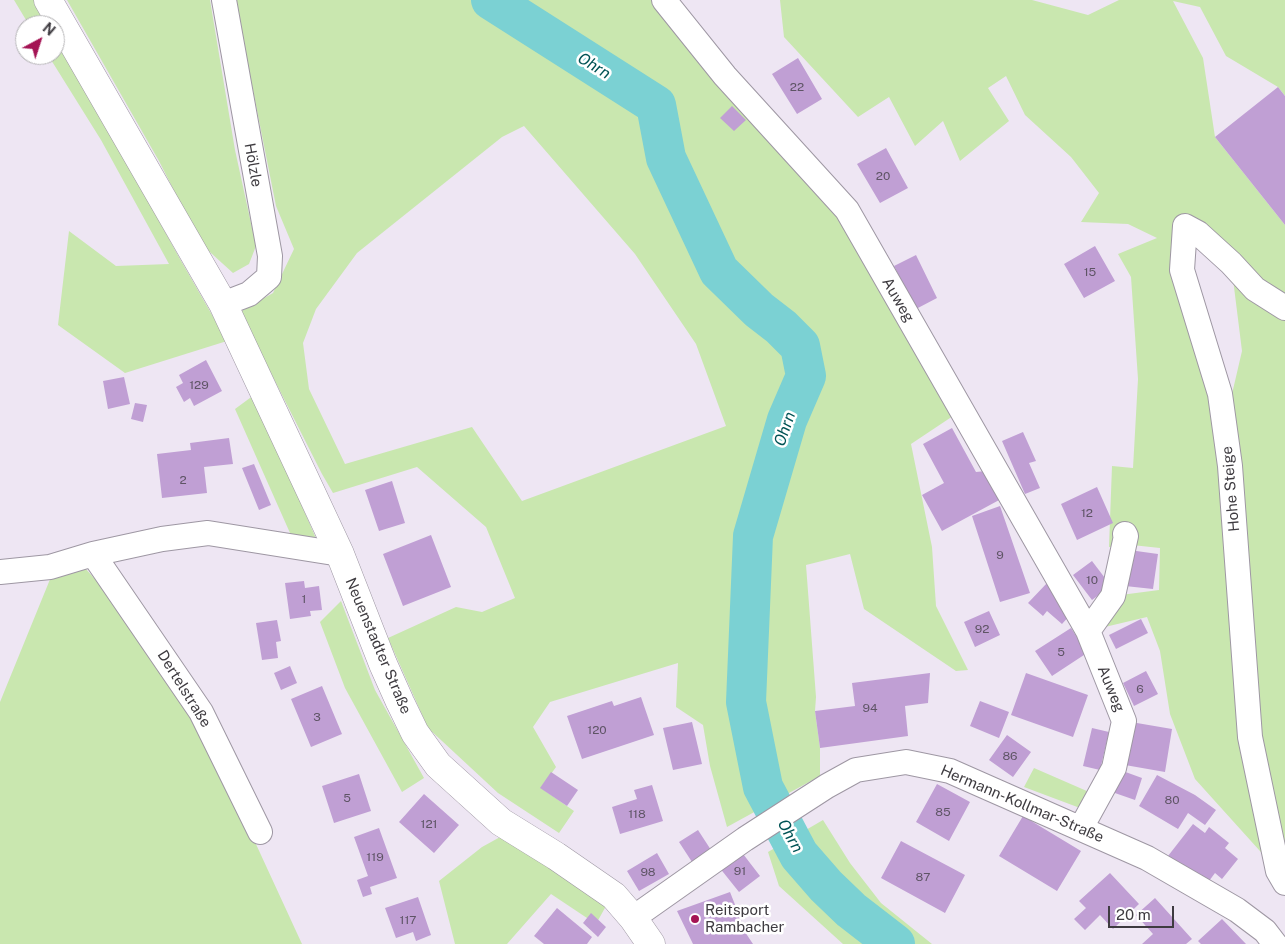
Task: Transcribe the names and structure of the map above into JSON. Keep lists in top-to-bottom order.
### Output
{
  "streets": {
    "main road": ["Neuenstadter Straße"],
    "street": [
      "Hölzle",
      "Auweg",
      "Hohe Steige",
      "Dertelstraße",
      "Hermann-Kollmar-Straße"
    ]
  },
  "crossings": [
    ["Hölzle", "Neuenstadter Straße"],
    ["Auweg", "Hermann-Kollmar-Straße"],
    ["Neuenstadter Straße", "Hermann-Kollmar-Straße"]
  ],
  "water": ["Ohrn"],
  "places": ["Reitsport Rambacher"],
  "house_numbers": [
    "22",
    "20",
    "15",
    "129",
    "2",
    "12",
    "9",
    "10",
    "1",
    "92",
    "5",
    "6",
    "94",
    "3",
    "120",
    "86",
    "5",
    "80",
    "85",
    "118",
    "121",
    "119",
    "91",
    "98",
    "87",
    "117"
  ],
  "scale_bar": "20 m",
  "north": "top right"
}
